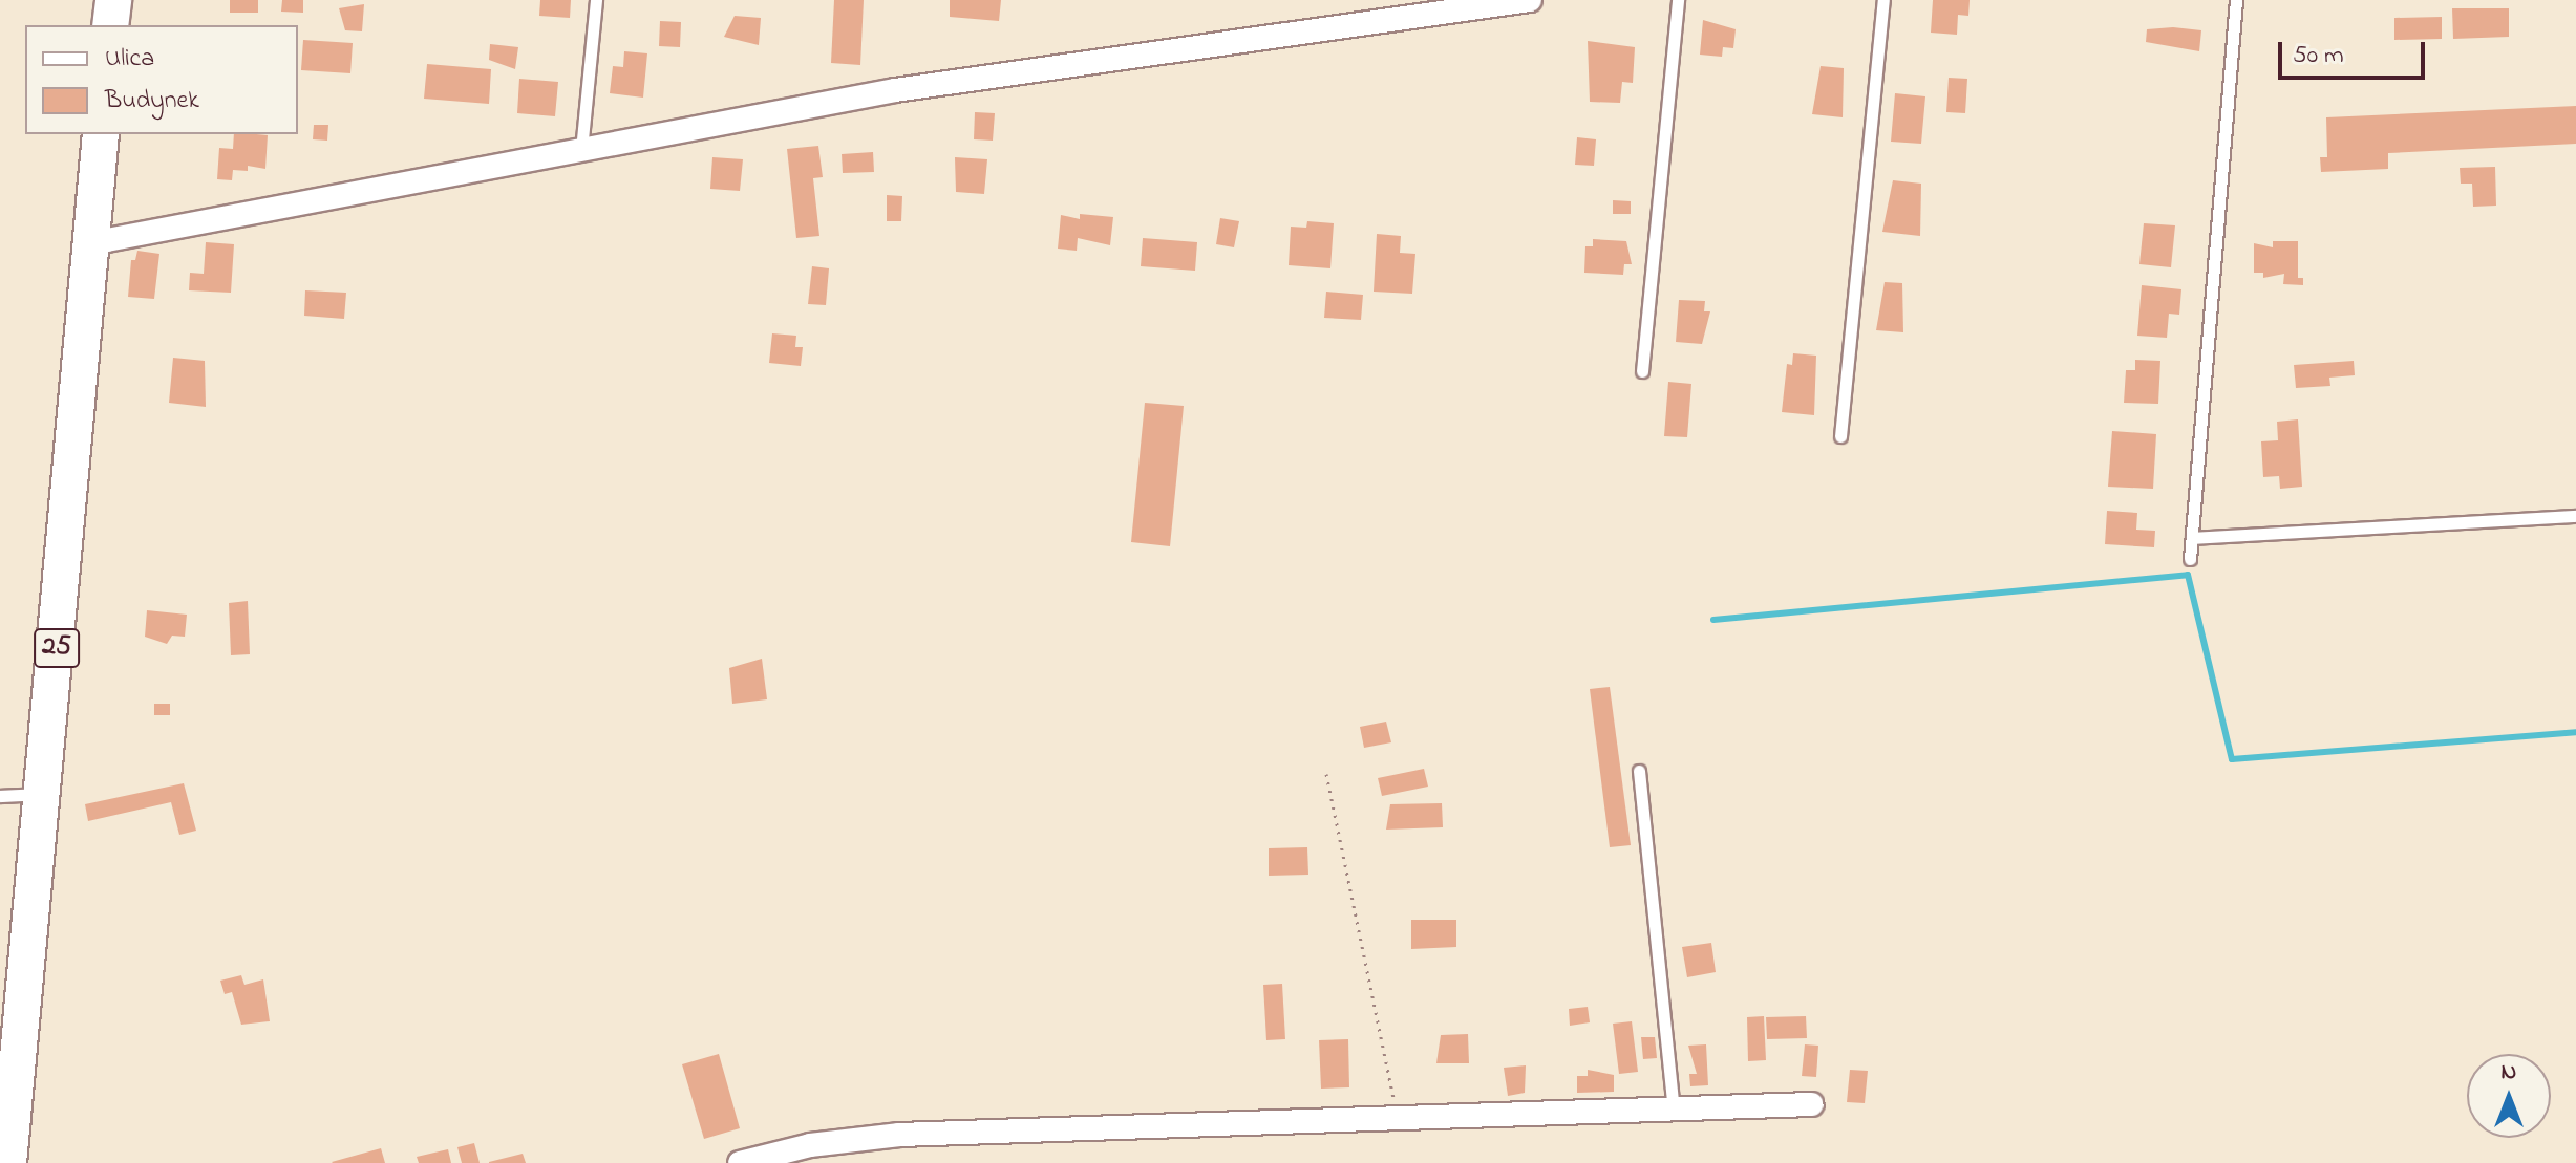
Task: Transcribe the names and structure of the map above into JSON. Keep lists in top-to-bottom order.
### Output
{
  "streets": {
    "main road": ["25"]
  },
  "legend": ["Ulica", "Budynek"],
  "scale_bar": "50 m",
  "north": "top"
}
